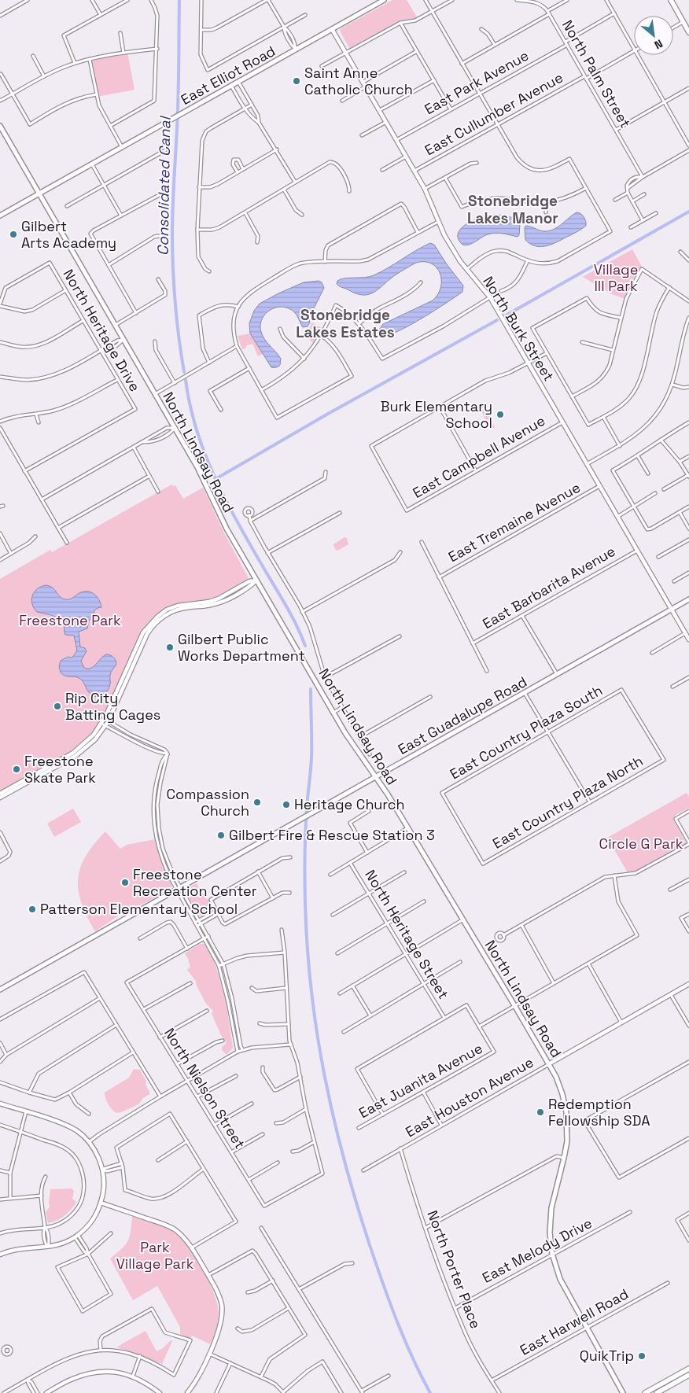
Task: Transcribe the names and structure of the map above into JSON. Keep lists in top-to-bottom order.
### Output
{
  "streets": {
    "main road": ["East Elliot Road", "North Lindsay Road", "East Guadalupe Road"],
    "street": [
      "North Palm Street",
      "East Park Avenue",
      "East Cullumber Avenue",
      "North Burk Street",
      "North Heritage Drive",
      "East Campbell Avenue",
      "East Tremaine Avenue",
      "East Barbarita Avenue",
      "East Country Plaza South",
      "East Country Plaza North",
      "North Heritage Street",
      "East Juanita Avenue",
      "North Nielson Street",
      "East Houston Avenue",
      "East Melody Drive",
      "North Porter Place",
      "East Harwell Road"
    ]
  },
  "crossings": [
    ["North Palm Street", "East Park Avenue"],
    ["North Palm Street", "East Cullumber Avenue"],
    ["East Elliot Road", "North Burk Street"],
    ["East Elliot Road", "North Lindsay Road"],
    ["East Park Avenue", "North Burk Street"],
    ["East Cullumber Avenue", "North Burk Street"],
    ["North Burk Street", "East Campbell Avenue"],
    ["North Burk Street", "East Tremaine Avenue"],
    ["North Burk Street", "East Barbarita Avenue"],
    ["North Burk Street", "East Guadalupe Road"],
    ["North Lindsay Road", "East Guadalupe Road"],
    ["North Lindsay Road", "East Houston Avenue"],
    ["North Lindsay Road", "East Melody Drive"],
    ["North Lindsay Road", "East Harwell Road"],
    ["East Country Plaza South", "East Country Plaza North"],
    ["North Heritage Street", "East Juanita Avenue"],
    ["East Houston Avenue", "North Porter Place"],
    ["East Melody Drive", "North Porter Place"],
    ["North Porter Place", "East Harwell Road"]
  ],
  "districts": ["Stonebridge Lakes Manor", "Stonebridge Lakes Estates"],
  "water": ["Consolidated Canal"],
  "parks": [
    "Village III Park",
    "Freestone Park",
    "Circle G Park",
    "Park Village Park"
  ],
  "places": [
    "Saint Anne Catholic Church",
    "Gilbert Arts Academy",
    "Burk Elementary School",
    "Gilbert Public Works Department",
    "Rip City Batting Cages",
    "Freestone Skate Park",
    "Compassion Church",
    "Heritage Church",
    "Gilbert Fire & Rescue Station 3",
    "Freestone Recreation Center",
    "Patterson Elementary School",
    "Redemption Fellowship SDA",
    "QuikTrip"
  ],
  "north": "bottom right"
}
